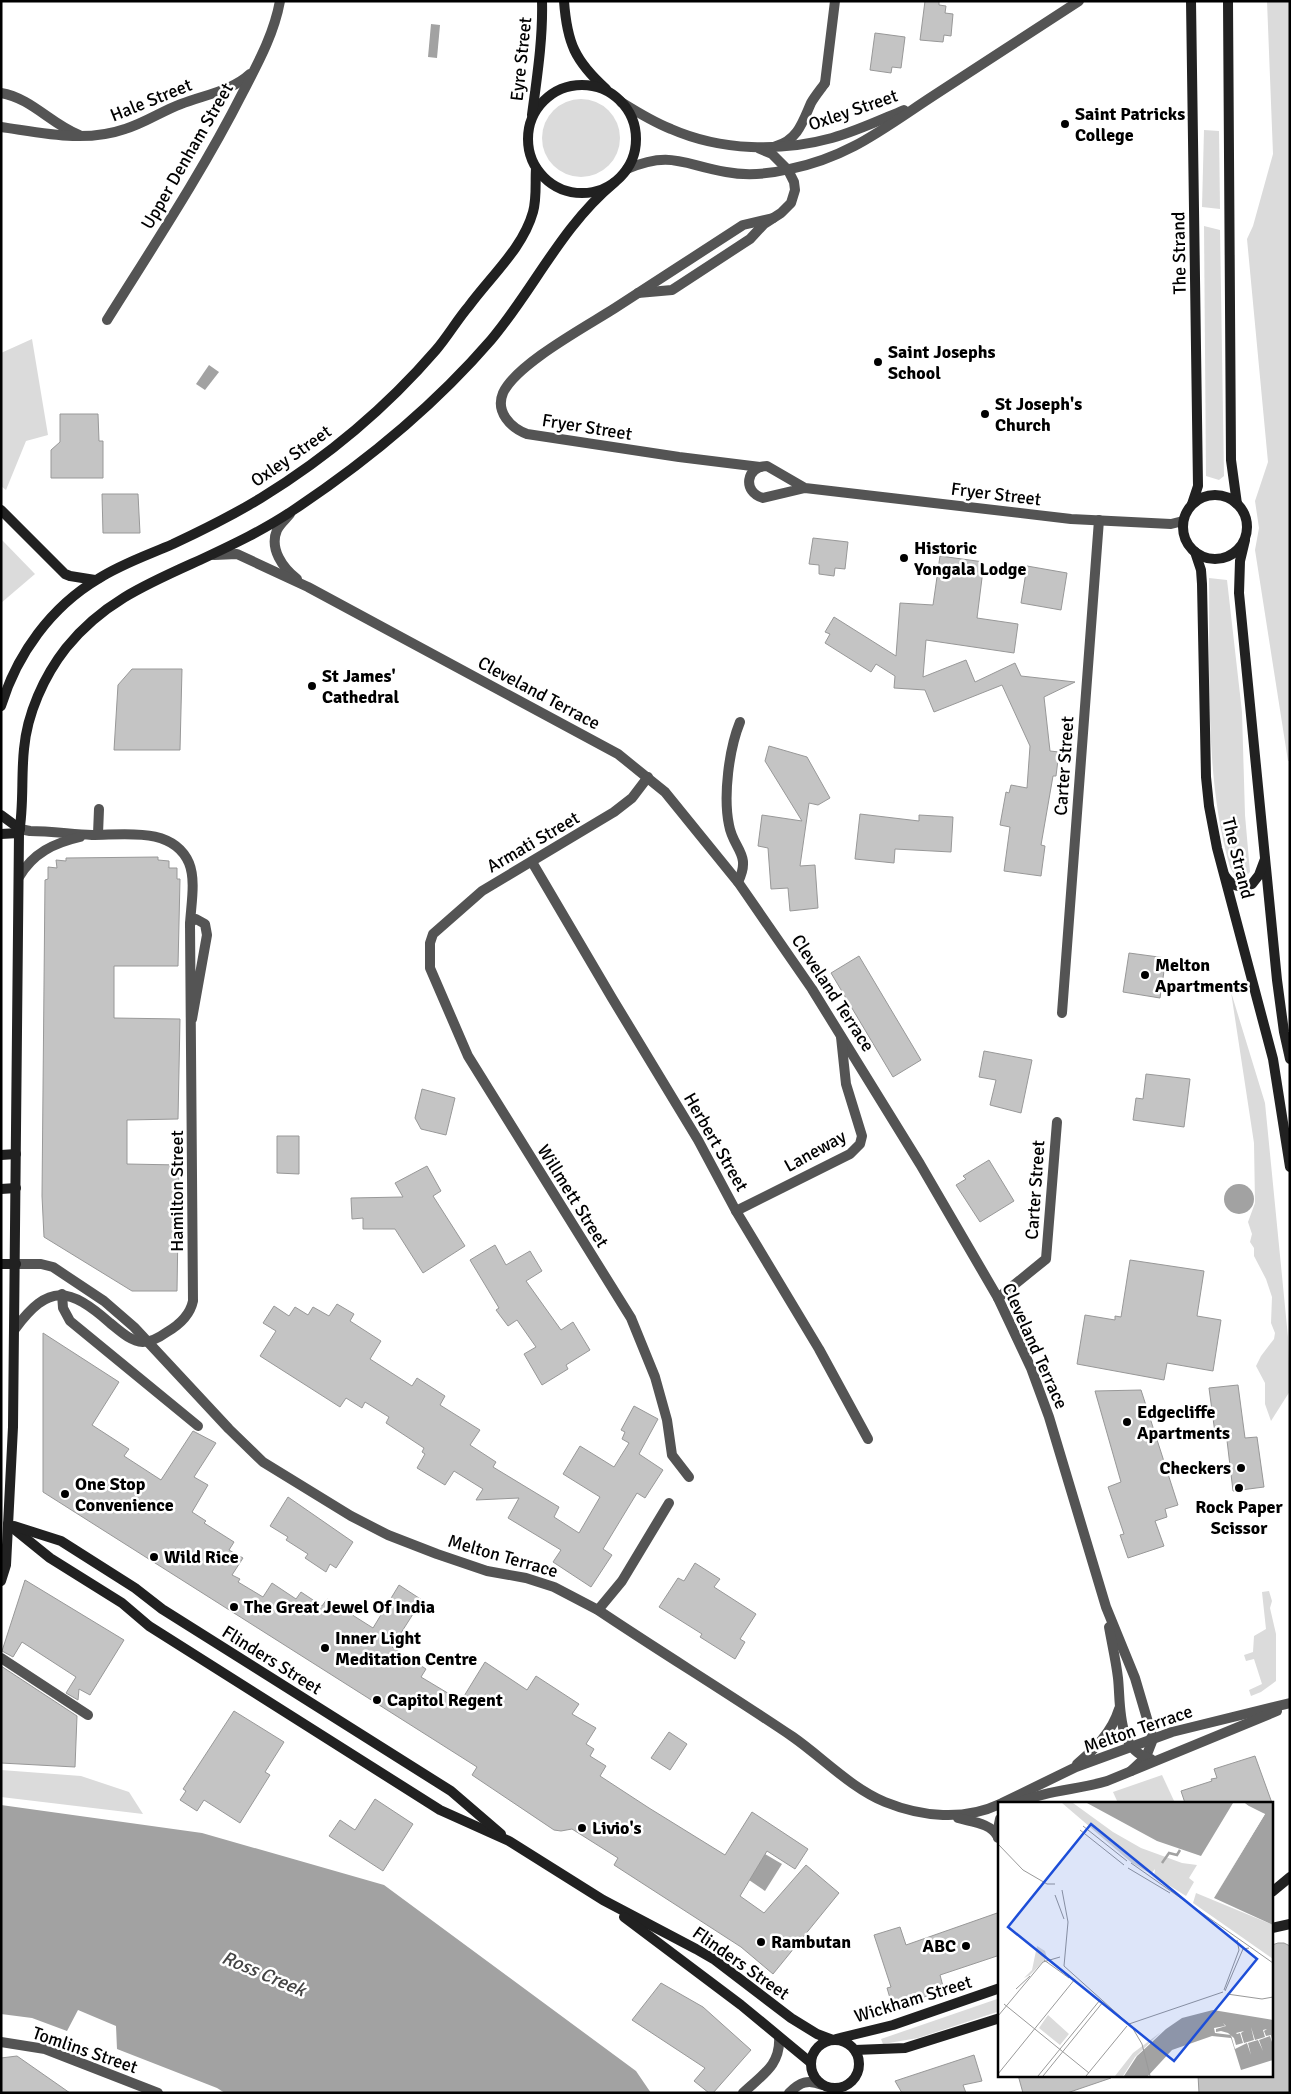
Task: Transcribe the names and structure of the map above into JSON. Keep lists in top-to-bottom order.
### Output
{
  "streets": {
    "main road": [
      "Eyre Street",
      "Oxley Street",
      "The Strand",
      "Flinders Street",
      "Wickham Street"
    ],
    "street": [
      "Hale Street",
      "Upper Denham Street",
      "Fryer Street",
      "Cleveland Terrace",
      "Carter Street",
      "Armati Street",
      "Herbert Street",
      "Laneway",
      "Hamilton Street",
      "Willmett Street",
      "Melton Terrace",
      "Tomlins Street"
    ]
  },
  "crossings": [
    ["Eyre Street", "Oxley Street"],
    ["Hale Street", "Upper Denham Street"],
    ["The Strand", "Fryer Street"],
    ["Fryer Street", "Carter Street"],
    ["Cleveland Terrace", "Carter Street"],
    ["Cleveland Terrace", "Armati Street"],
    ["Cleveland Terrace", "Laneway"],
    ["Cleveland Terrace", "Melton Terrace"],
    ["Armati Street", "Herbert Street"],
    ["Armati Street", "Willmett Street"],
    ["Herbert Street", "Laneway"],
    ["Hamilton Street", "Melton Terrace"],
    ["Flinders Street", "Wickham Street"]
  ],
  "water": ["Ross Creek"],
  "places": [
    "Saint Patricks College",
    "Saint Josephs School",
    "St Joseph's Church",
    "Historic Yongala Lodge",
    "St James' Cathedral",
    "Melton Apartments",
    "Edgecliffe Apartments",
    "Checkers",
    "Rock Paper Scissor",
    "One Stop Convenience",
    "Wild Rice",
    "The Great Jewel Of India",
    "Inner Light Meditation Centre",
    "Capitol Regent",
    "Livio's",
    "Rambutan",
    "ABC"
  ]
}
